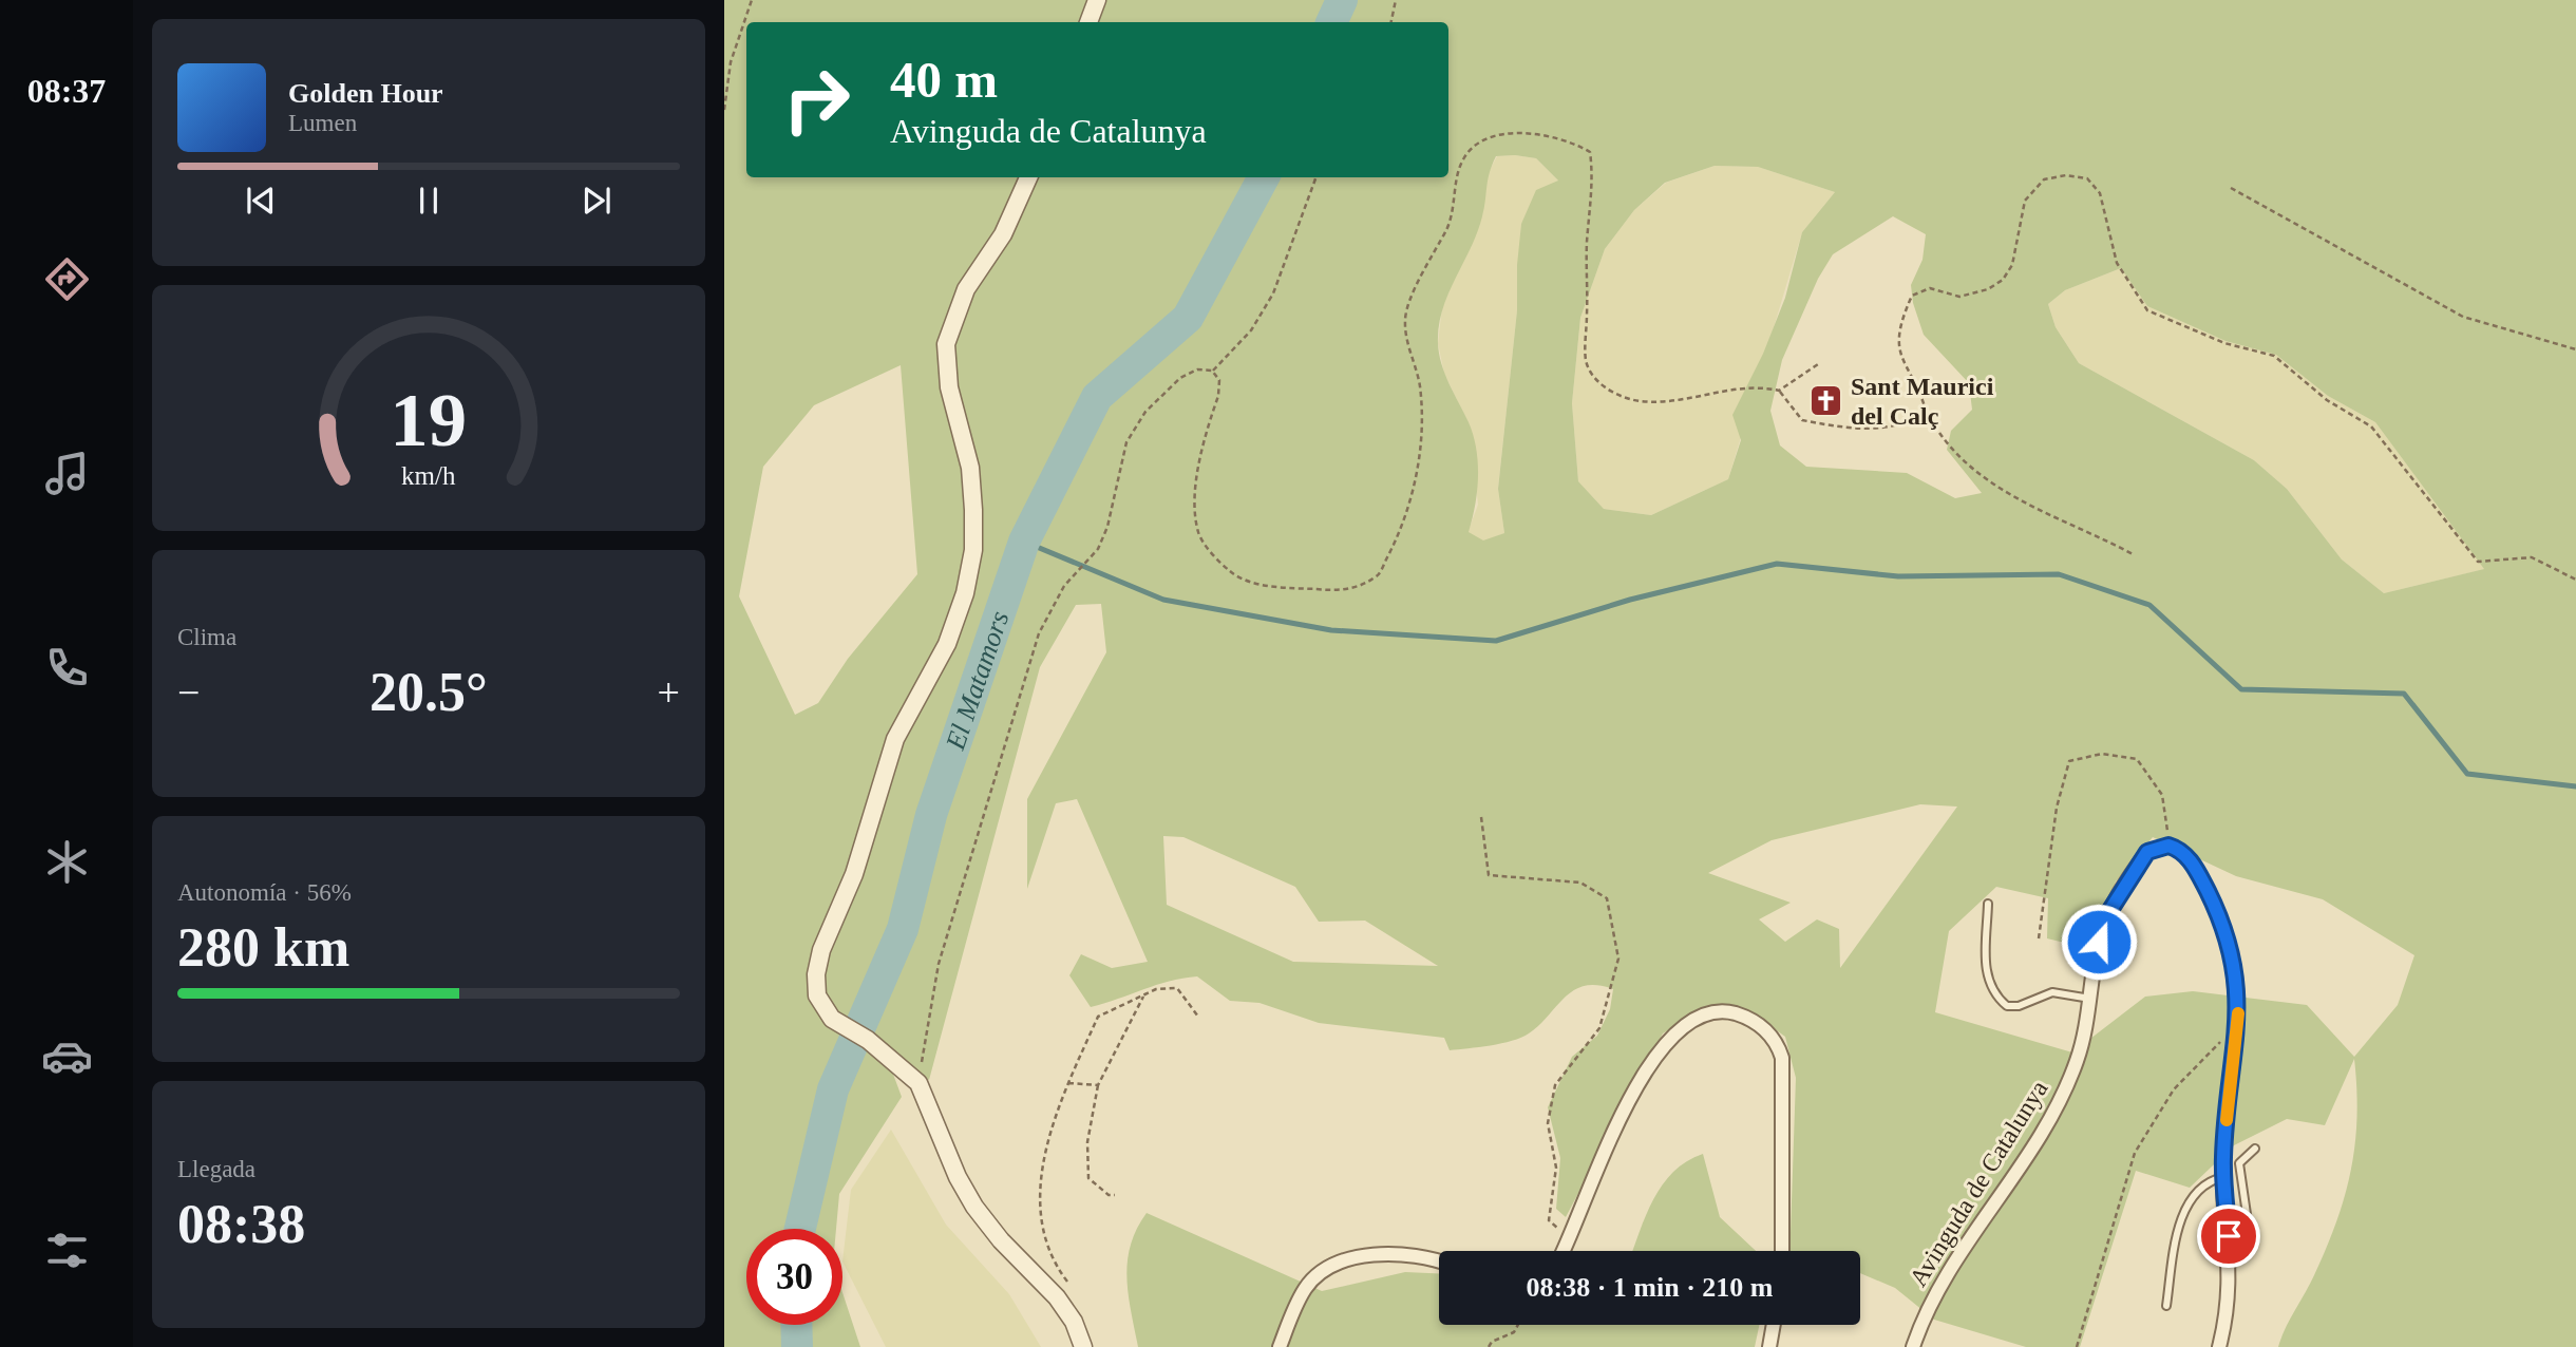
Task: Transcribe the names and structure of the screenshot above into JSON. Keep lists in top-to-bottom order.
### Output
{
  "streets": {
    "street": ["Avinguda de Catalunya"]
  },
  "water": ["El Matamors"],
  "places": {
    "church": ["Sant Maurici del Calç"]
  },
  "page": {
    "tabs": "08:37",
    "turn": ["40 m", "Avinguda de Catalunya"],
    "song": ["Golden Hour", "Lumen"],
    "tile": [
      "Clima",
      ["Autonomía · 56%", "280 km"],
      ["Llegada", "08:38"]
    ],
    "heat": ["−", "20.5°", "+"],
    "limit": "30",
    "trip": "08:38 · 1 min · 210 m",
    "gauge": ["19", "km/h"]
  }
}
